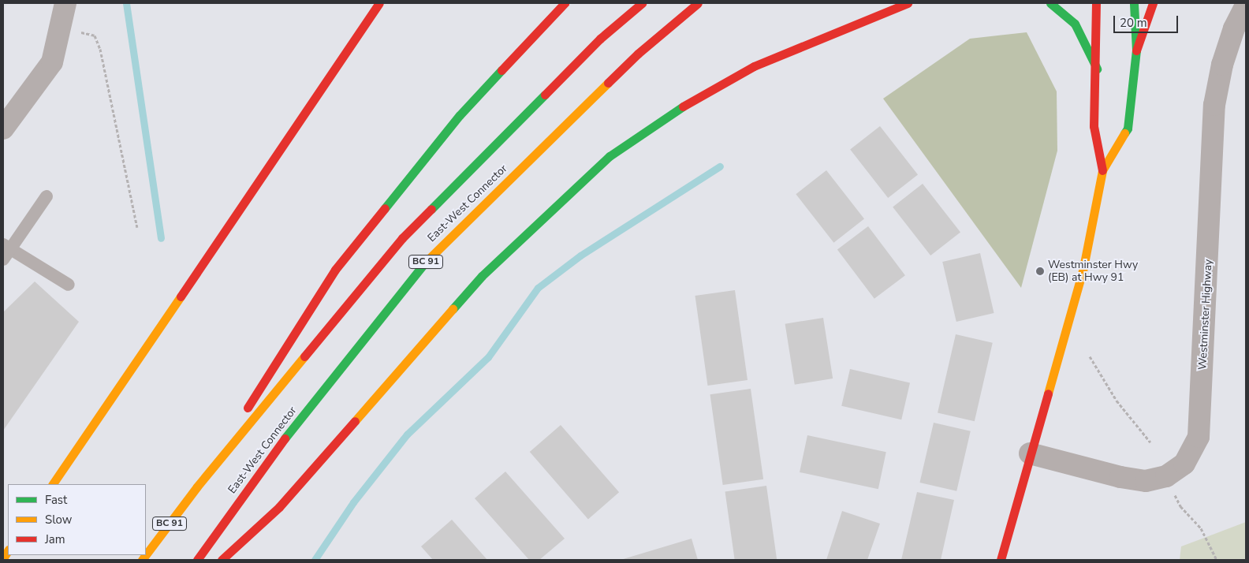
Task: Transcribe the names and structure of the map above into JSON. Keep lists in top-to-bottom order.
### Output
{
  "streets": {
    "main road": ["East-West Connector", "BC 91"],
    "street": ["Westminster Highway"]
  },
  "places": ["Westminster Hwy (EB) at Hwy 91"],
  "legend": ["Fast", "Slow", "Jam"],
  "scale_bar": "20 m"
}
